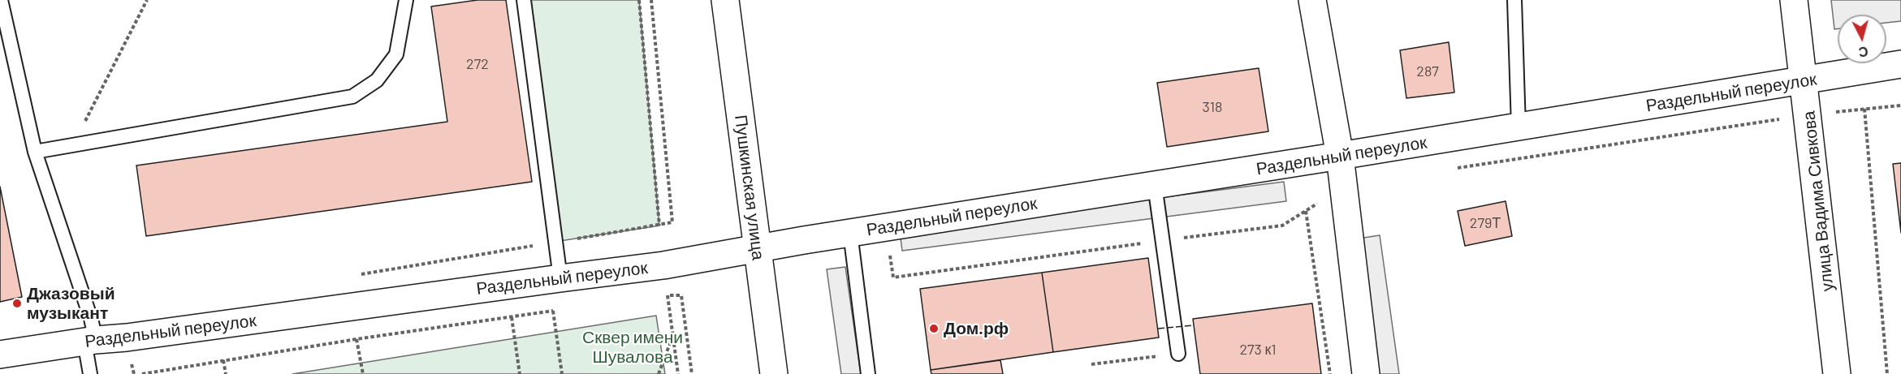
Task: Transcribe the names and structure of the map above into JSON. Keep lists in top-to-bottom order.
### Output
{
  "streets": {
    "street": ["Раздельный переулок", "Пушкинская улица", "улица Вадима Сивкова"]
  },
  "crossings": [
    ["Раздельный переулок", "Пушкинская улица"],
    ["Раздельный переулок", "улица Вадима Сивкова"]
  ],
  "parks": ["Сквер имени Шувалова"],
  "places": ["Джазовый музыкант", "Дом.рф"],
  "house_numbers": [
    "272",
    "287",
    "318",
    "279Т",
    "273 к1"
  ],
  "north": "bottom"
}
